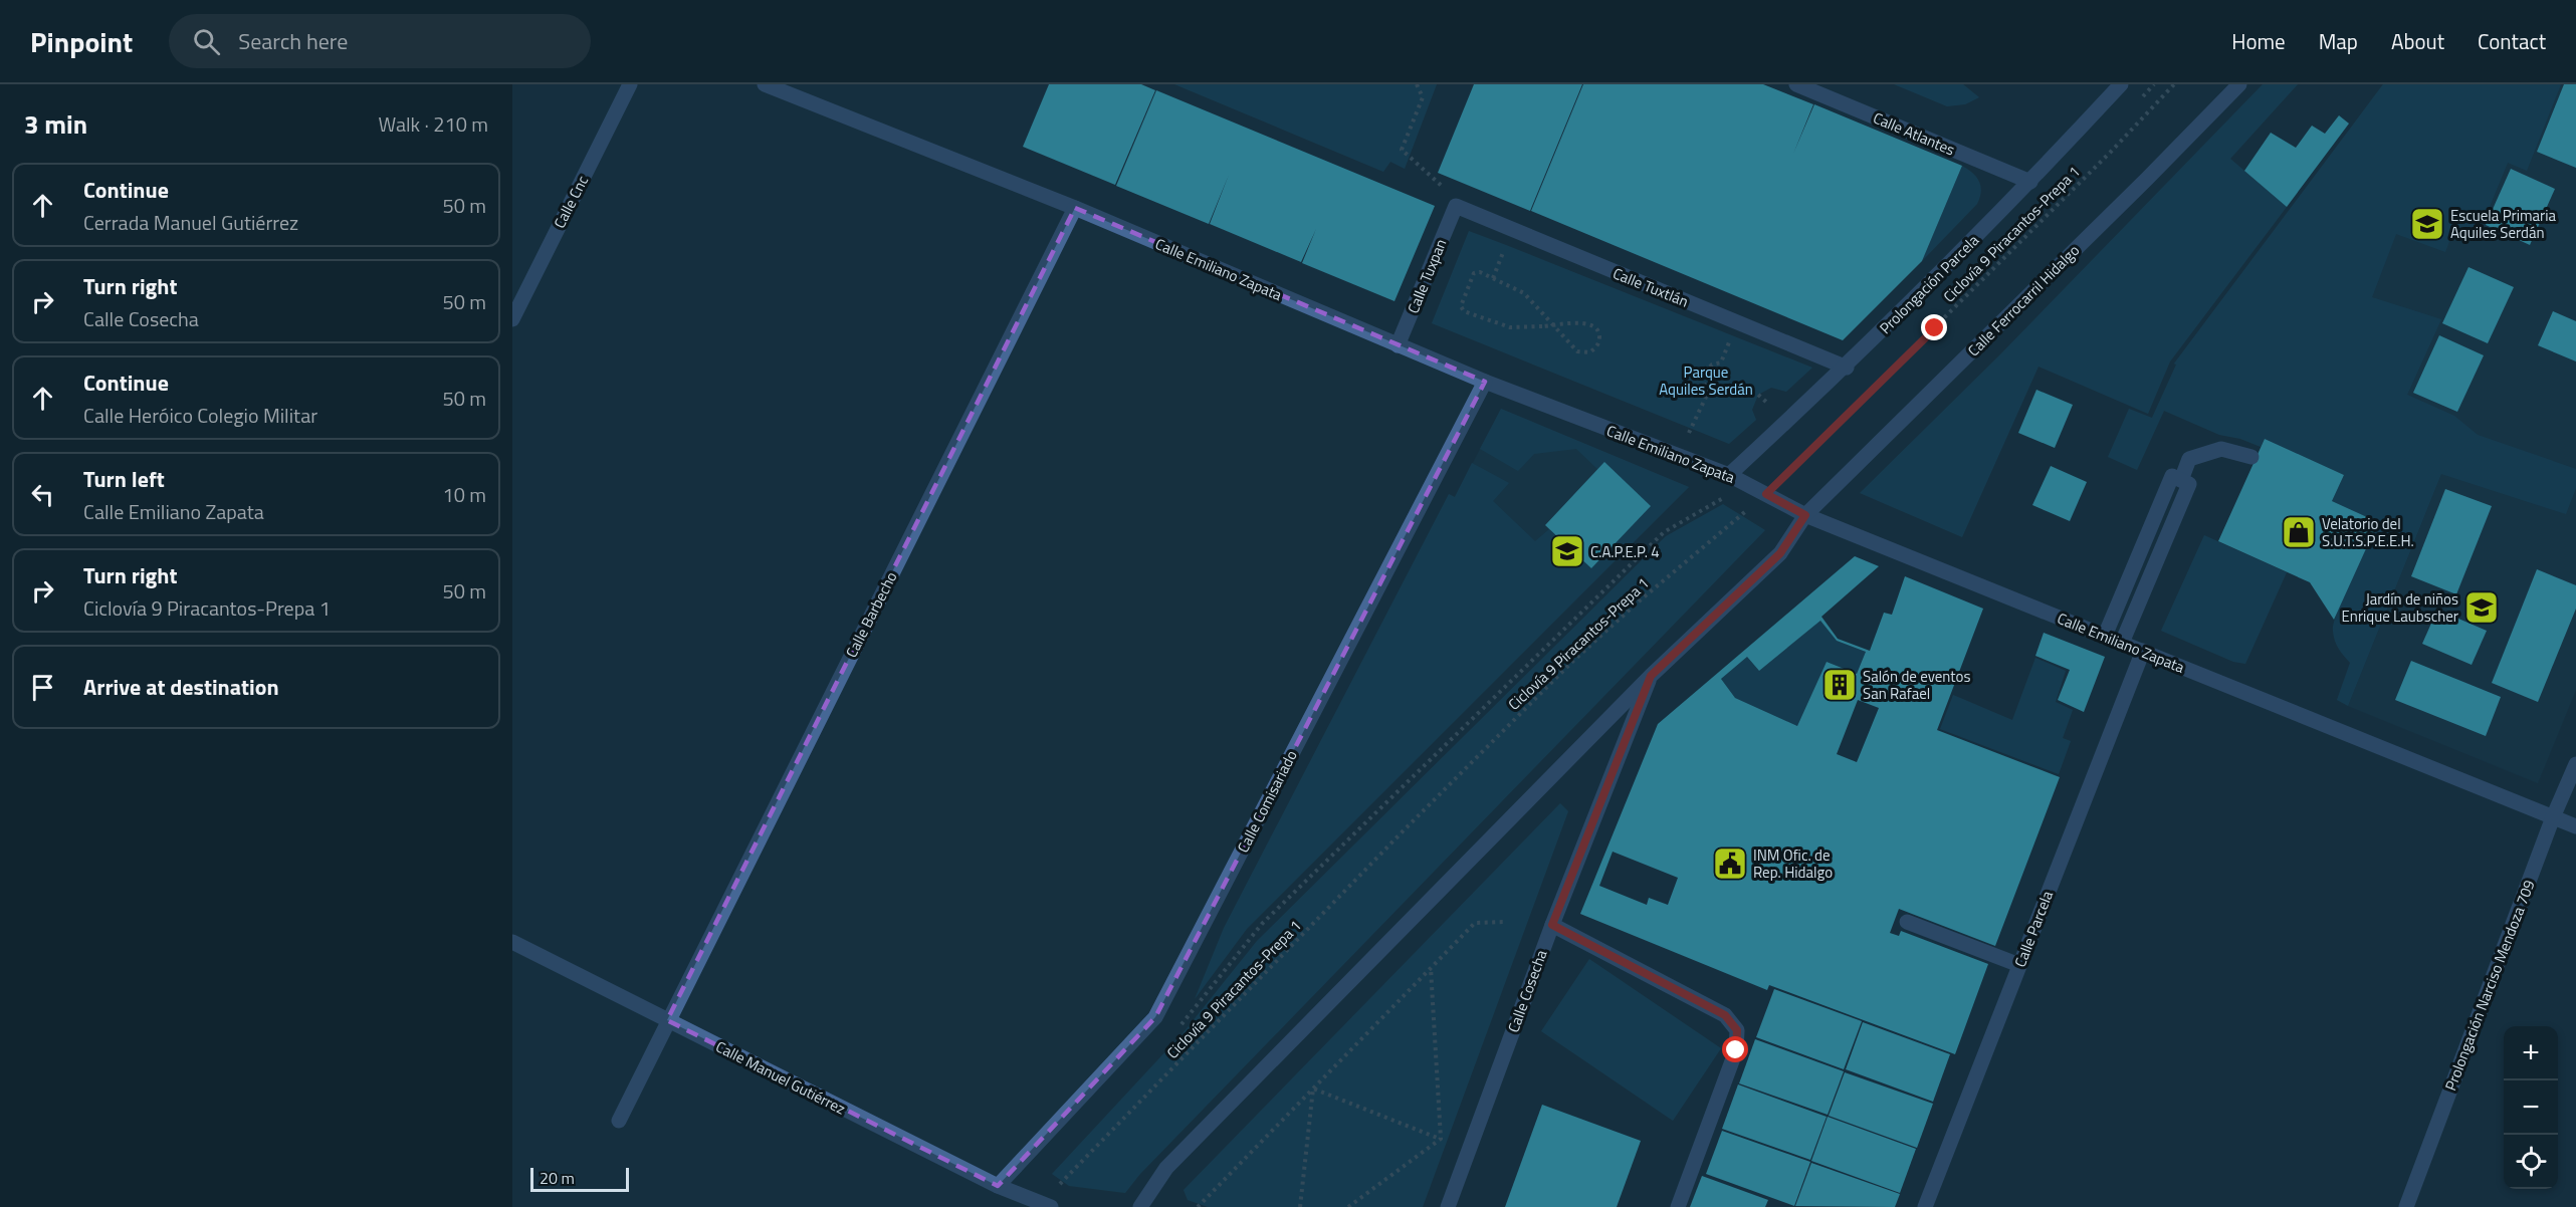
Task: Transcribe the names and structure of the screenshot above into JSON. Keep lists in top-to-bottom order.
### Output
{
  "streets": {
    "street": [
      "Calle Atlantes",
      "Calle Cnc",
      "Calle Emiliano Zapata",
      "Calle Tuxpan",
      "Prolongación Parcela",
      "Calle Tuxtlán",
      "Calle Ferrocarril Hidalgo",
      "Calle Barbecho",
      "Calle Comisariado",
      "Calle Parcela",
      "Prolongación Narciso Mendoza 709",
      "Calle Cosecha",
      "Calle Manuel Gutiérrez"
    ],
    "path": ["Ciclovía 9 Piracantos-Prepa 1"]
  },
  "crossings": [
    ["Calle Atlantes", "Prolongación Parcela"],
    ["Ciclovía 9 Piracantos-Prepa 1", "Calle Emiliano Zapata"],
    ["Ciclovía 9 Piracantos-Prepa 1", "Calle Manuel Gutiérrez"],
    ["Calle Emiliano Zapata", "Calle Tuxpan"],
    ["Calle Emiliano Zapata", "Prolongación Parcela"],
    ["Calle Emiliano Zapata", "Calle Ferrocarril Hidalgo"],
    ["Calle Emiliano Zapata", "Calle Barbecho"],
    ["Calle Emiliano Zapata", "Calle Comisariado"],
    ["Calle Emiliano Zapata", "Calle Parcela"],
    ["Calle Emiliano Zapata", "Prolongación Narciso Mendoza 709"],
    ["Calle Tuxpan", "Calle Tuxtlán"],
    ["Prolongación Parcela", "Calle Tuxtlán"],
    ["Calle Ferrocarril Hidalgo", "Calle Cosecha"],
    ["Calle Barbecho", "Calle Manuel Gutiérrez"],
    ["Calle Comisariado", "Calle Manuel Gutiérrez"]
  ],
  "parks": ["Parque Aquiles Serdán"],
  "places": {
    "school or university": ["Escuela Primaria Aquiles Serdán", "C.A.P.E.P. 4", "Jardín de niños Enrique Laubscher"],
    "shop": ["Velatorio del S.U.T.S.P.E.E.H."],
    "building": ["Salón de eventos San Rafael"],
    "public building": ["INM Ofic. de Rep. Hidalgo"]
  },
  "scale_bar": "20 m",
  "page": {
    "header": "Pinpoint",
    "search": "Search here",
    "nav": [
      "Home",
      "Map",
      "About",
      "Contact"
    ],
    "heading": ["3 min", "Walk · 210 m"],
    "list": [
      ["Continue", "Cerrada Manuel Gutiérrez", "50 m"],
      ["Turn right", "Calle Cosecha", "50 m"],
      ["Continue", "Calle Heróico Colegio Militar", "50 m"],
      ["Turn left", "Calle Emiliano Zapata", "10 m"],
      ["Turn right", "Ciclovía 9 Piracantos-Prepa 1", "50 m"],
      "Arrive at destination"
    ],
    "map_buttons": ["+", "−"],
    "scale": "20 m"
  }
}
